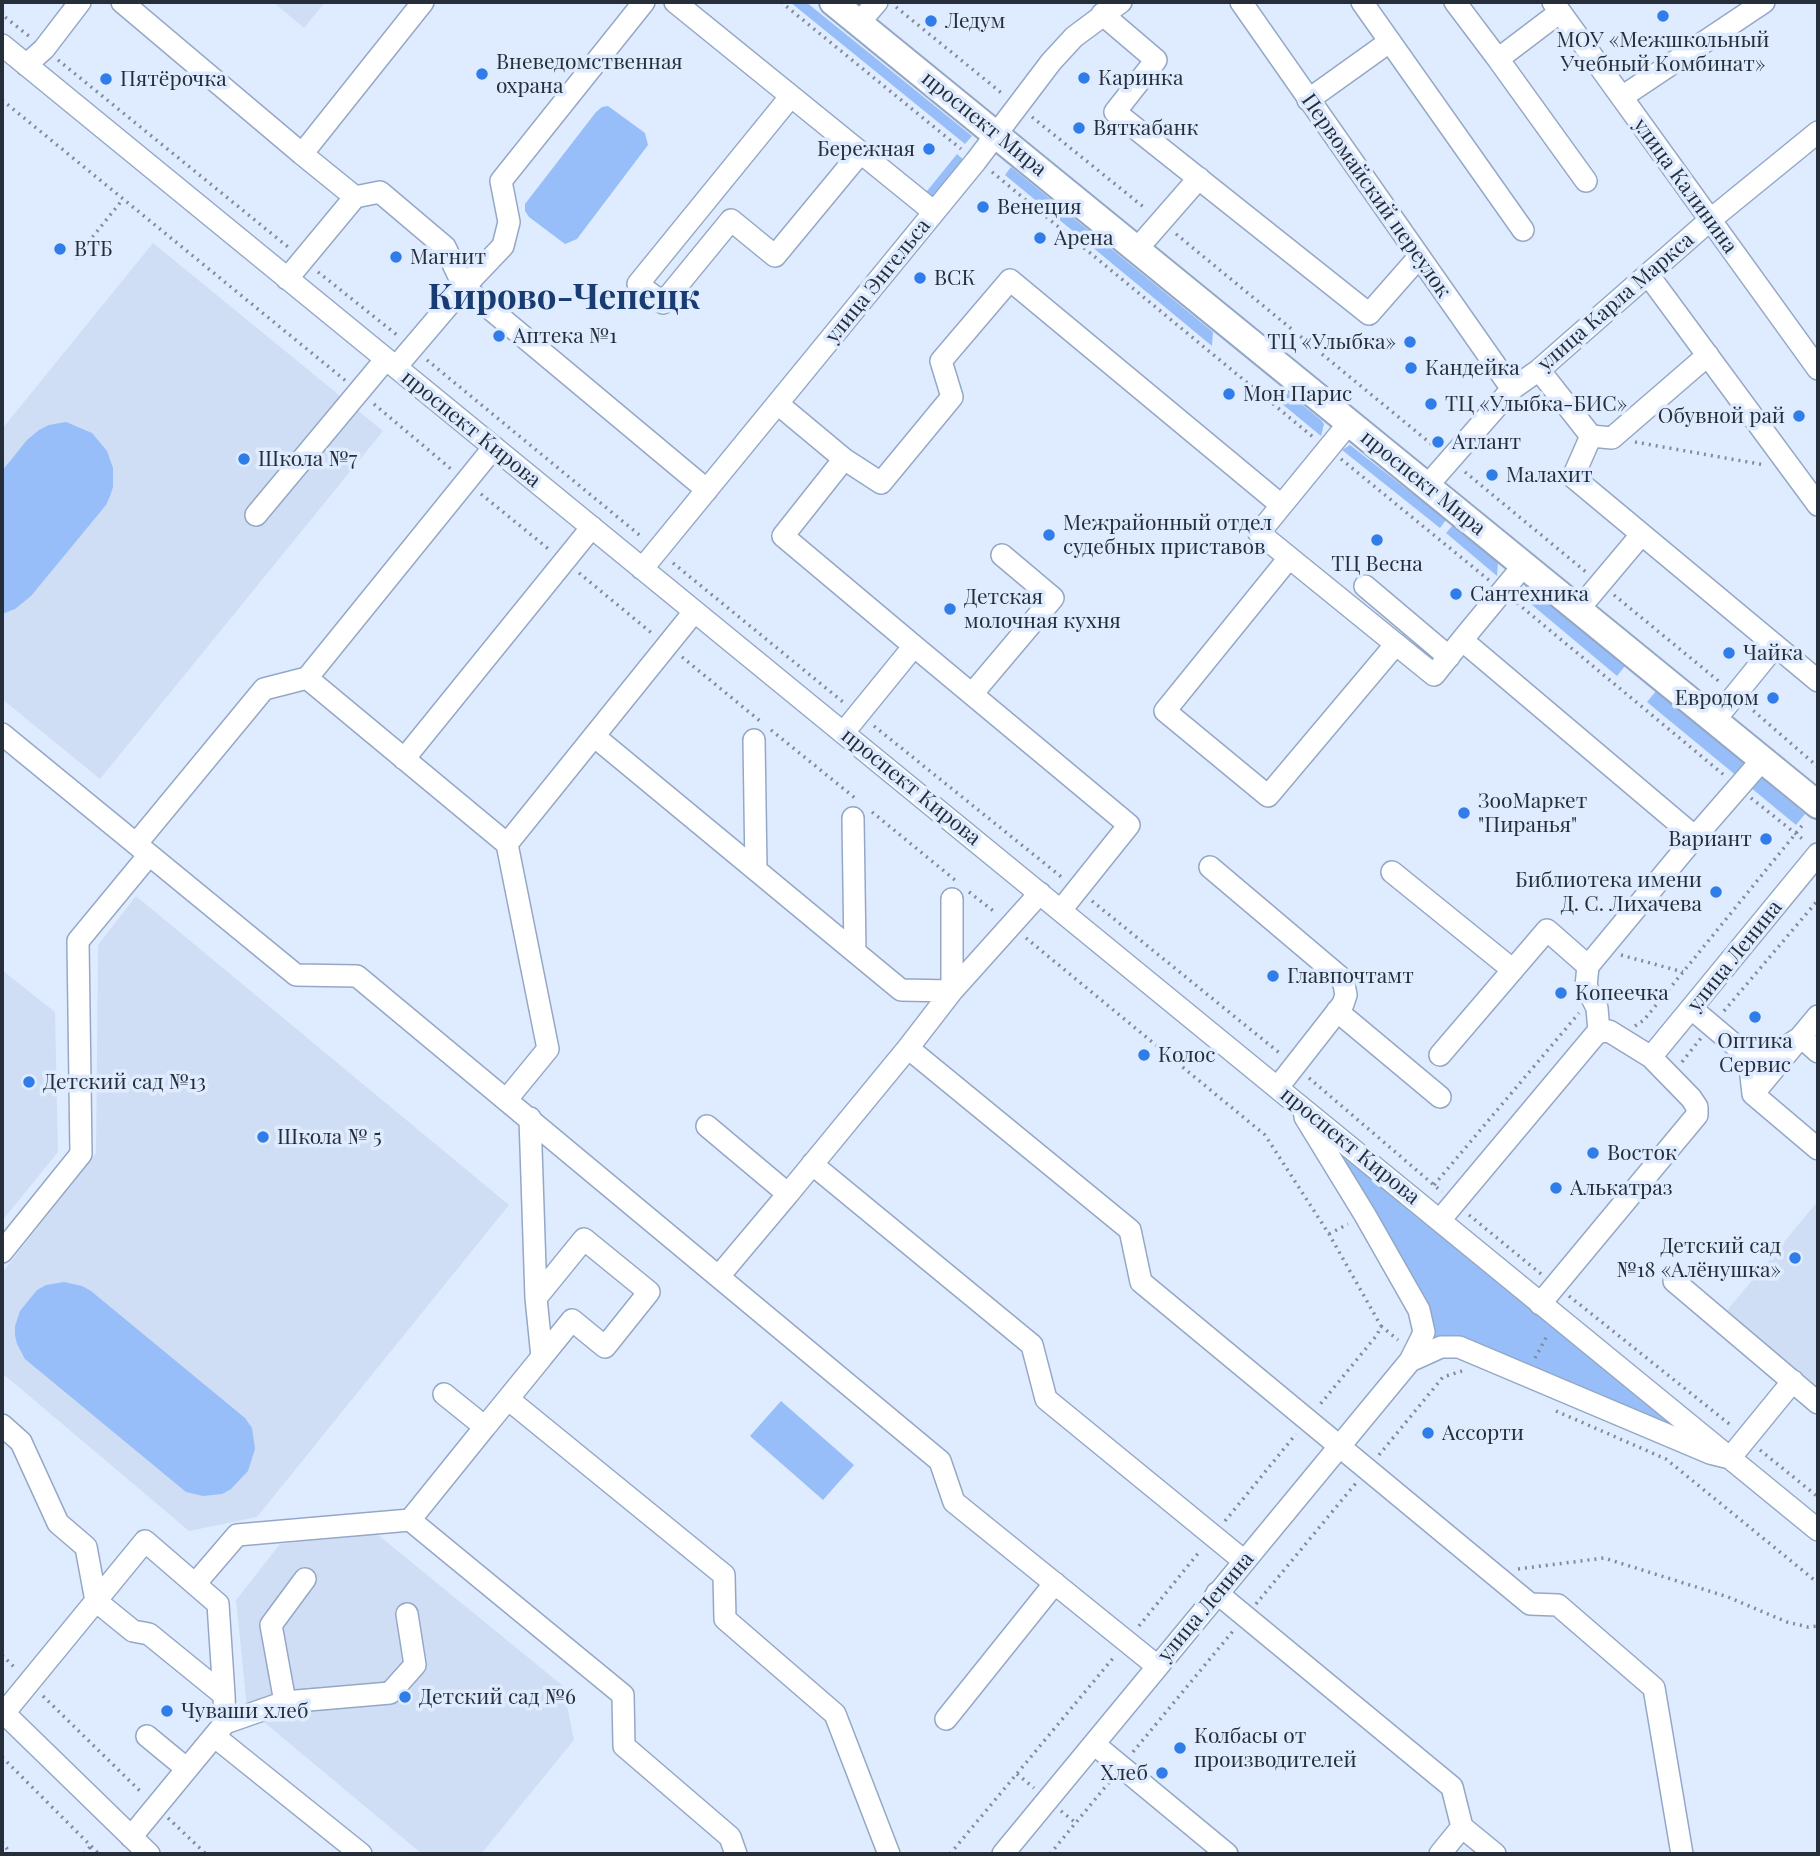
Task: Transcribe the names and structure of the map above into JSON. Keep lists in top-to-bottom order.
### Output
{
  "streets": {
    "main road": ["проспект Мира"],
    "street": [
      "улица Калинина",
      "Первомайский переулок",
      "улица Энгельса",
      "улица Карла Маркса",
      "проспект Кирова",
      "улица Ленина"
    ]
  },
  "crossings": [
    ["проспект Мира", "улица Энгельса"],
    ["проспект Мира", "улица Карла Маркса"],
    ["улица Калинина", "улица Карла Маркса"],
    ["Первомайский переулок", "улица Карла Маркса"],
    ["улица Энгельса", "проспект Кирова"]
  ],
  "districts": ["Кирово-Чепецк"],
  "places": [
    "МОУ «Межшкольный Учебный Комбинат»",
    "Ледум",
    "Вневедомственная охрана",
    "Каринка",
    "Пятёрочка",
    "Вяткабанк",
    "Бережная",
    "Венеция",
    "Арена",
    "ВТБ",
    "Магнит",
    "ВСК",
    "Аптека №1",
    "ТЦ «Улыбка»",
    "Кандейка",
    "Мон Парис",
    "ТЦ «Улыбка-БИС»",
    "Обувной рай",
    "Атлант",
    "Школа №7",
    "Малахит",
    "Межрайонный отдел судебных приставов",
    "ТЦ Весна",
    "Сантехника",
    "Детская молочная кухня",
    "Чайка",
    "Евродом",
    "ЗооМаркет \"Пиранья\"",
    "Вариант",
    "Библиотека имени Д. С. Лихачева",
    "Главпочтамт",
    "Копеечка",
    "Оптика Сервис",
    "Колос",
    "Детский сад №13",
    "Школа № 5",
    "Восток",
    "Алькатраз",
    "Детский сад №18 «Алёнушка»",
    "Ассорти",
    "Детский сад №6",
    "Чуваши хлеб",
    "Колбасы от производителей",
    "Хлеб"
  ]
}
